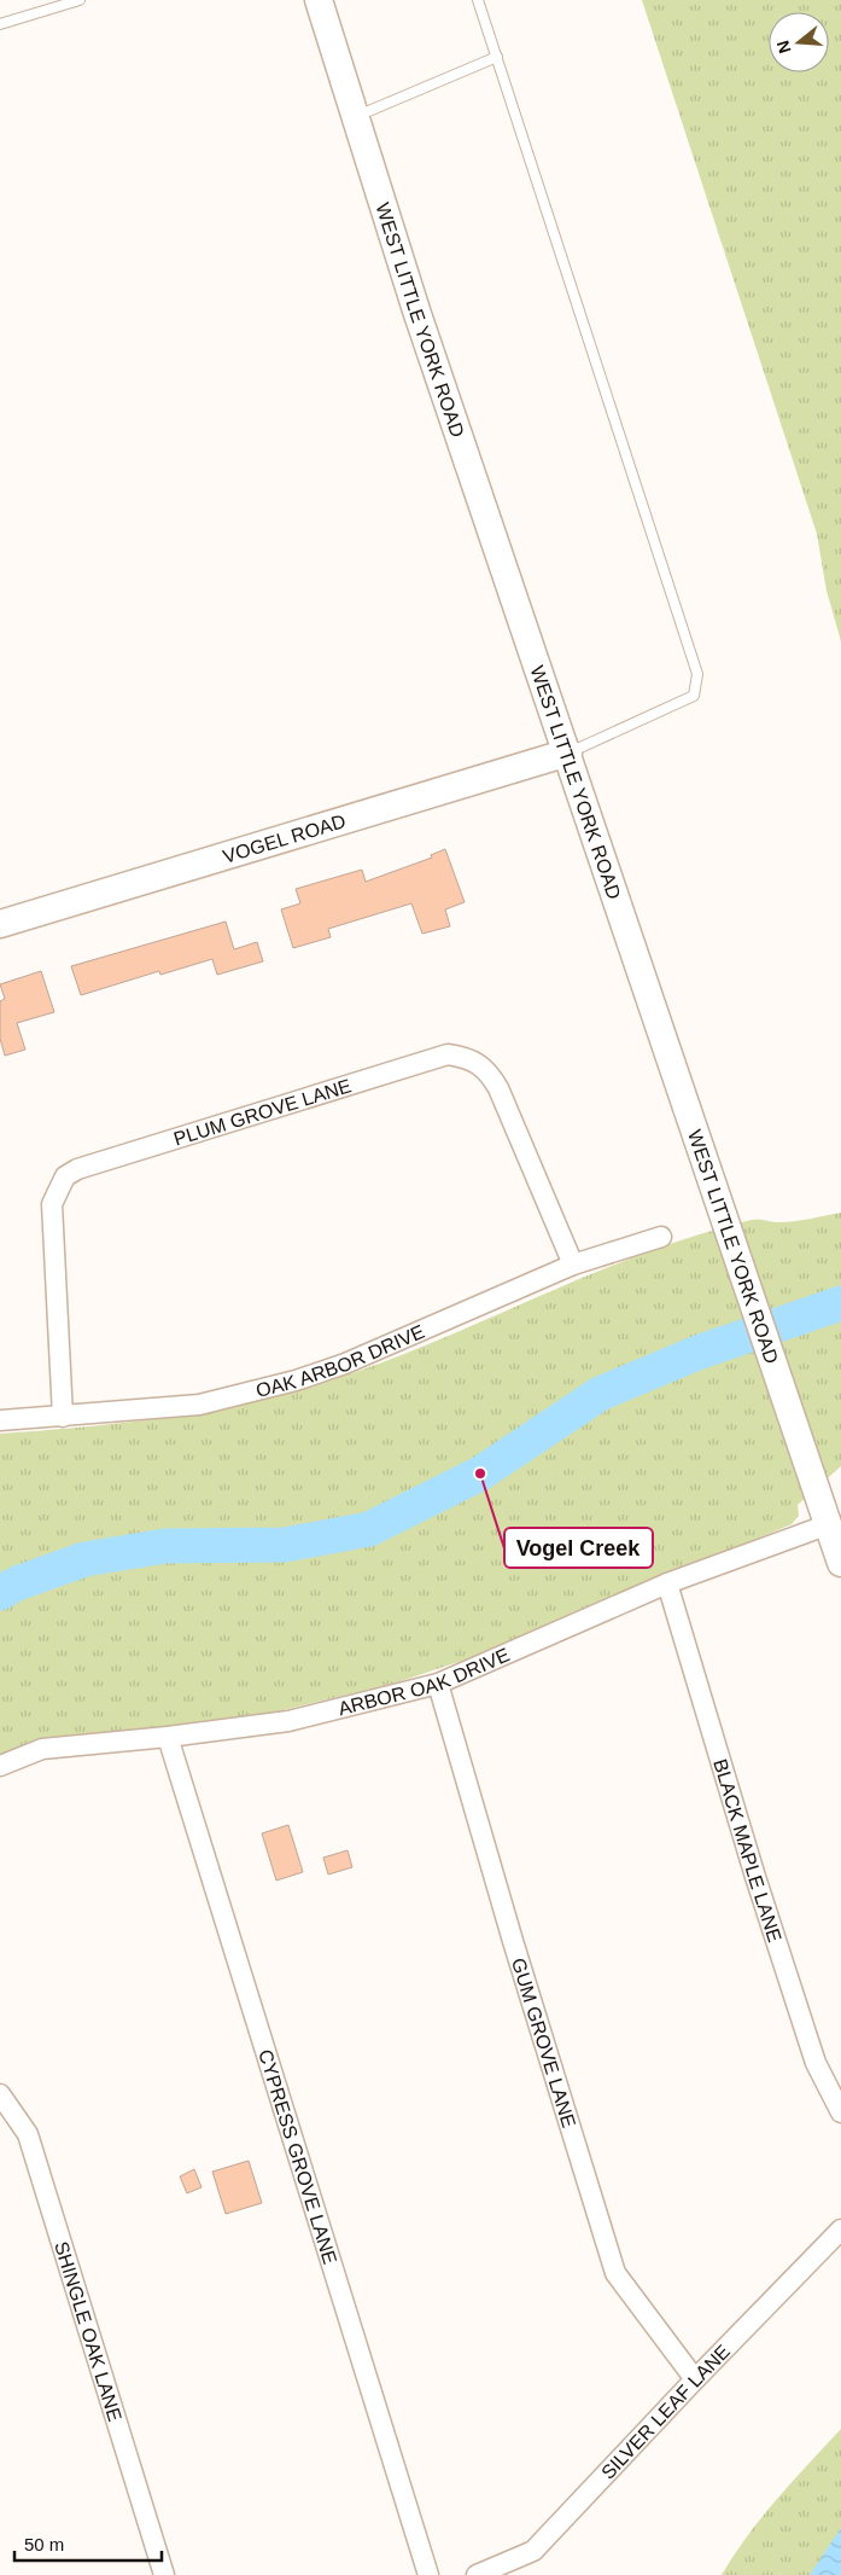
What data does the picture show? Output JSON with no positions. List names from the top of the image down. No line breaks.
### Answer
{"streets":{"street":["WEST LITTLE YORK ROAD","VOGEL ROAD","PLUM GROVE LANE","OAK ARBOR DRIVE","ARBOR OAK DRIVE","BLACK MAPLE LANE","GUM GROVE LANE","CYPRESS GROVE LANE","SHINGLE OAK LANE","SILVER LEAF LANE"]},"crossings":[["WEST LITTLE YORK ROAD","VOGEL ROAD"],["WEST LITTLE YORK ROAD","ARBOR OAK DRIVE"],["PLUM GROVE LANE","OAK ARBOR DRIVE"],["ARBOR OAK DRIVE","BLACK MAPLE LANE"],["ARBOR OAK DRIVE","GUM GROVE LANE"],["ARBOR OAK DRIVE","CYPRESS GROVE LANE"],["GUM GROVE LANE","SILVER LEAF LANE"]],"places":["Vogel Creek"],"scale_bar":"50 m","north":"left"}
